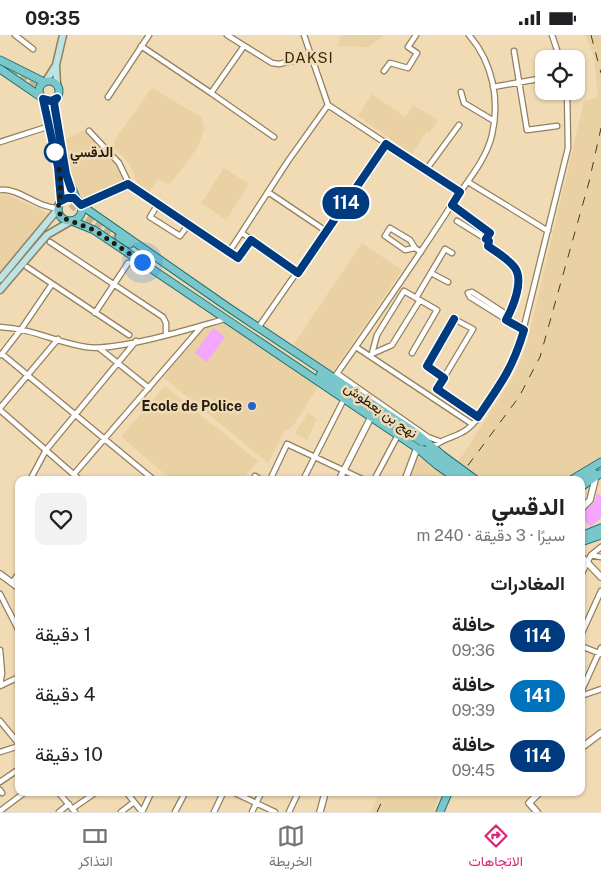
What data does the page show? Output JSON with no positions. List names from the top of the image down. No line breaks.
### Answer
{"streets":{"main road":["نهج بن بعطوش"]},"districts":["DAKSI"],"places":["الدقسي","Ecole de Police"],"lines":["bus line 114"],"page":{"status":"09:35","on_map":"114","heading":[["الدقسي","سيرًا · 3 دقيقة · 240 m"],"المغادرات"],"list":[{"mark":"114","name":"حافلة","note":"09:36","value":"1 دقيقة"},{"mark":"141","name":"حافلة","note":"09:39","value":"4 دقيقة"},{"mark":"114","name":"حافلة","note":"09:45","value":"10 دقيقة"}],"tabs":["الاتجاهات","الخريطة","التذاكر"]}}
